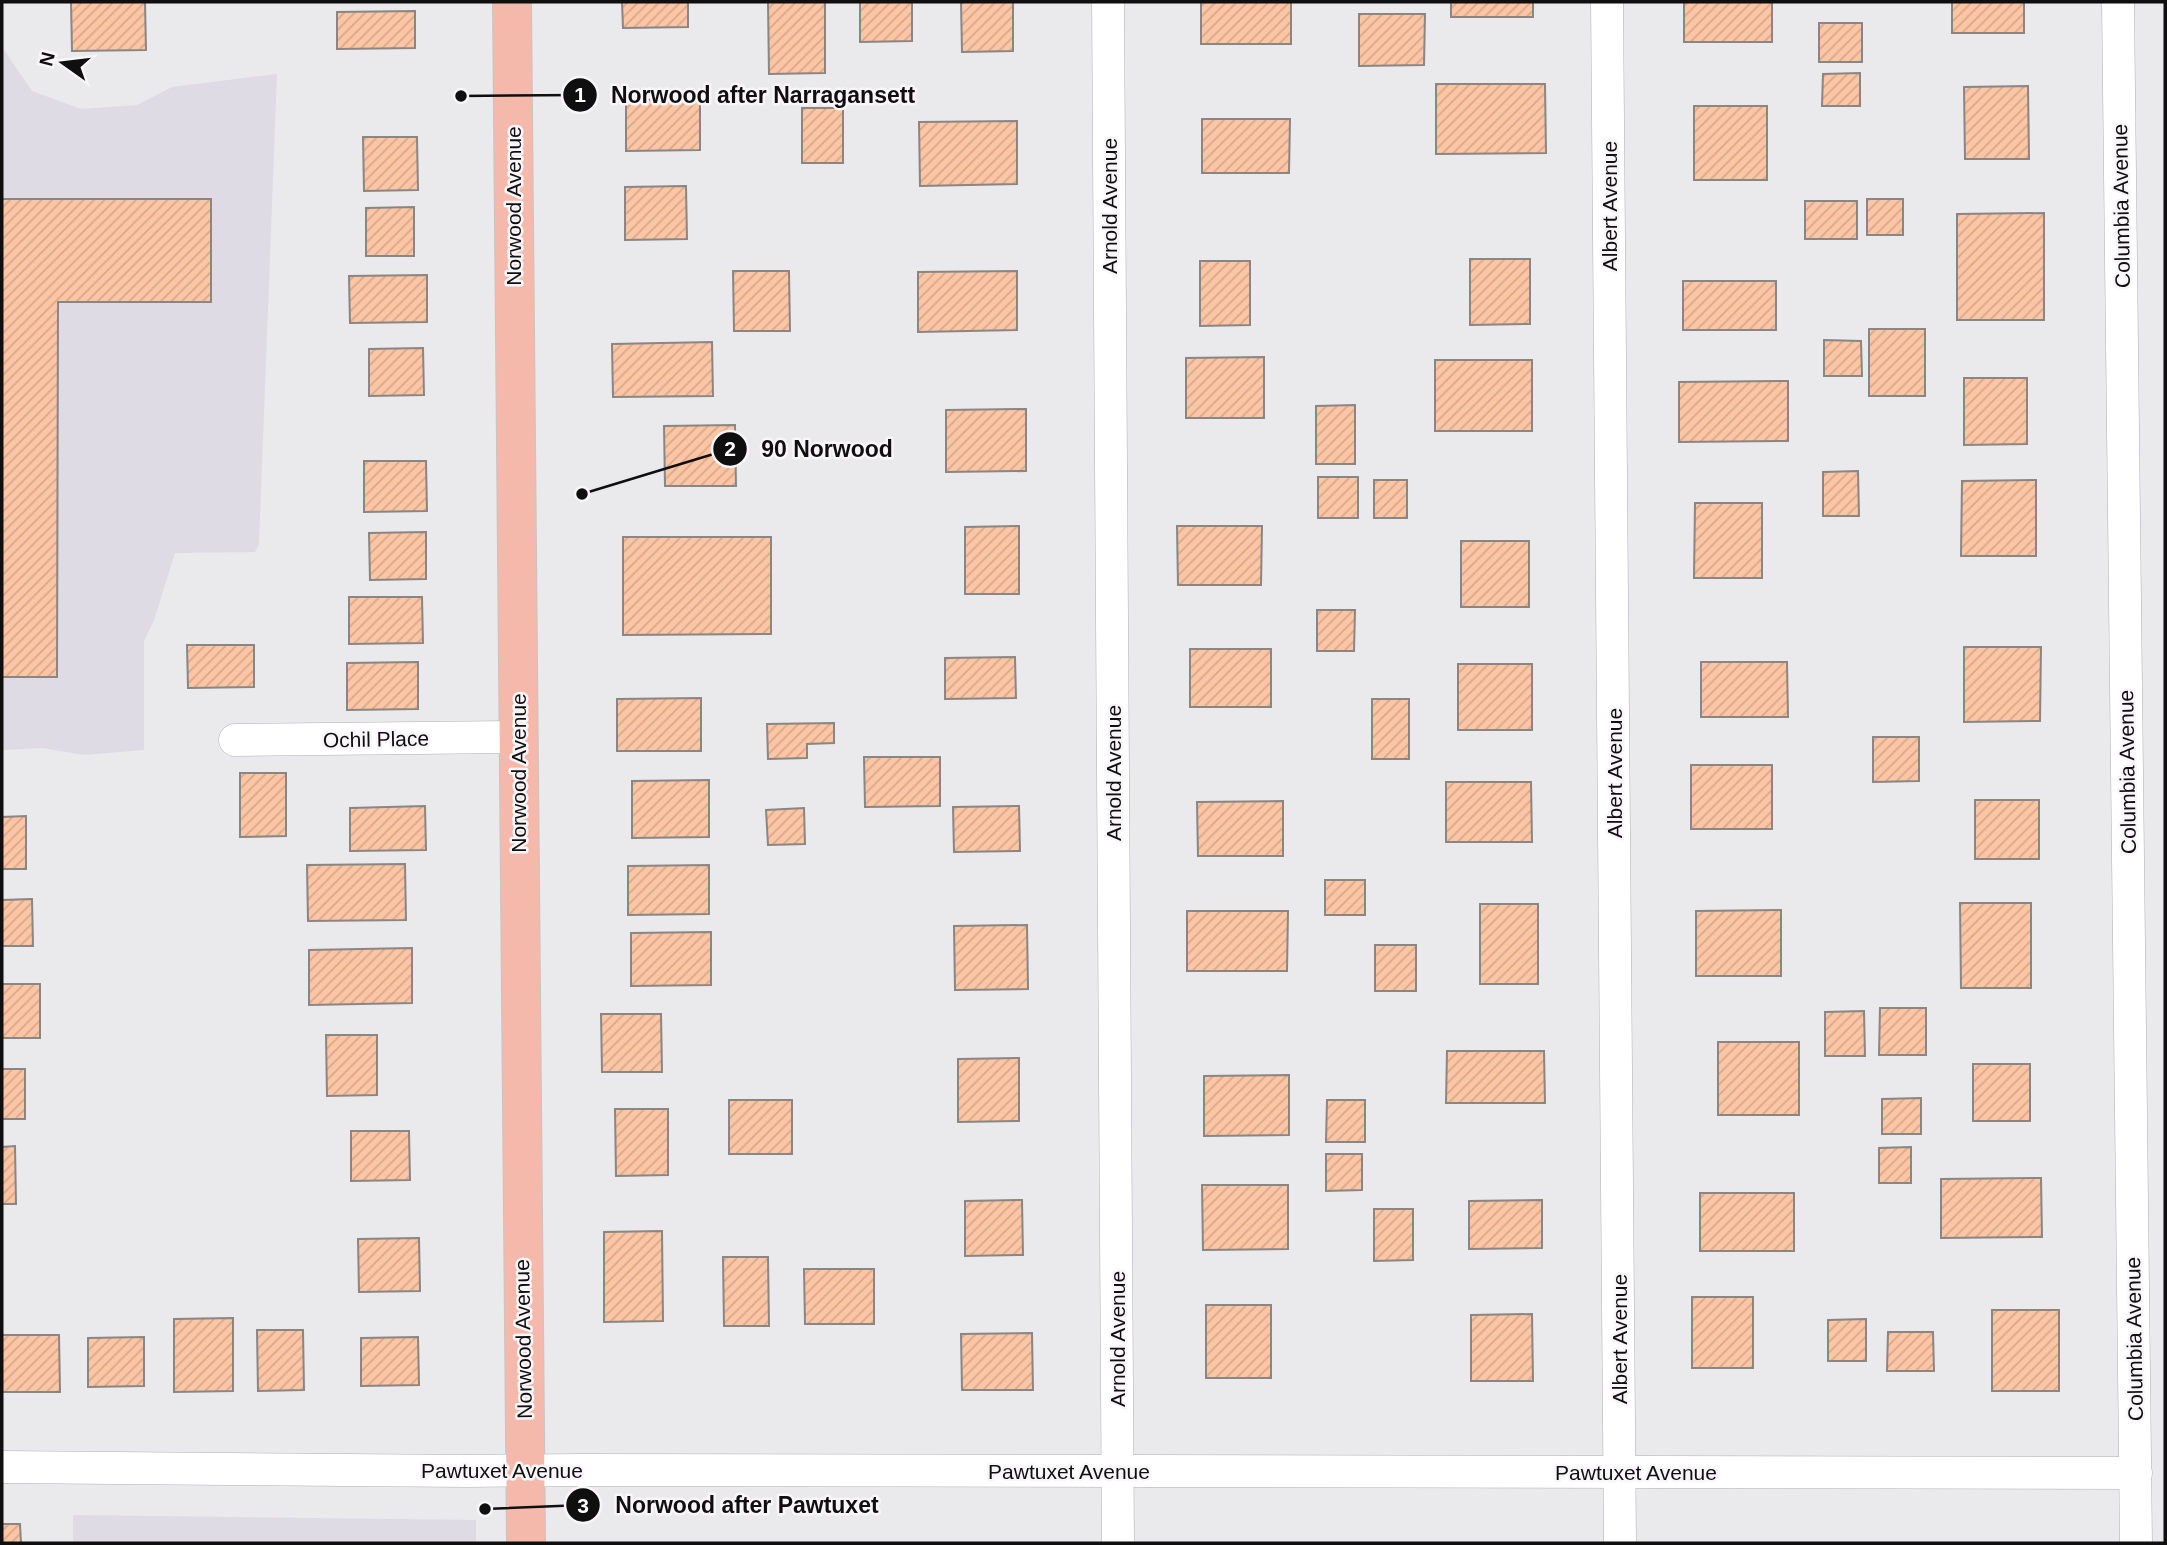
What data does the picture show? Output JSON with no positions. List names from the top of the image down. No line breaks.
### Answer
{"streets":{"main road":["Norwood Avenue"],"street":["Arnold Avenue","Albert Avenue","Columbia Avenue","Ochil Place","Pawtuxet Avenue"]},"crossings":[["Norwood Avenue","Ochil Place"],["Norwood Avenue","Pawtuxet Avenue"],["Arnold Avenue","Pawtuxet Avenue"],["Albert Avenue","Pawtuxet Avenue"],["Columbia Avenue","Pawtuxet Avenue"]],"places":["Norwood after Narragansett","90 Norwood","Norwood after Pawtuxet"],"north":"left"}
